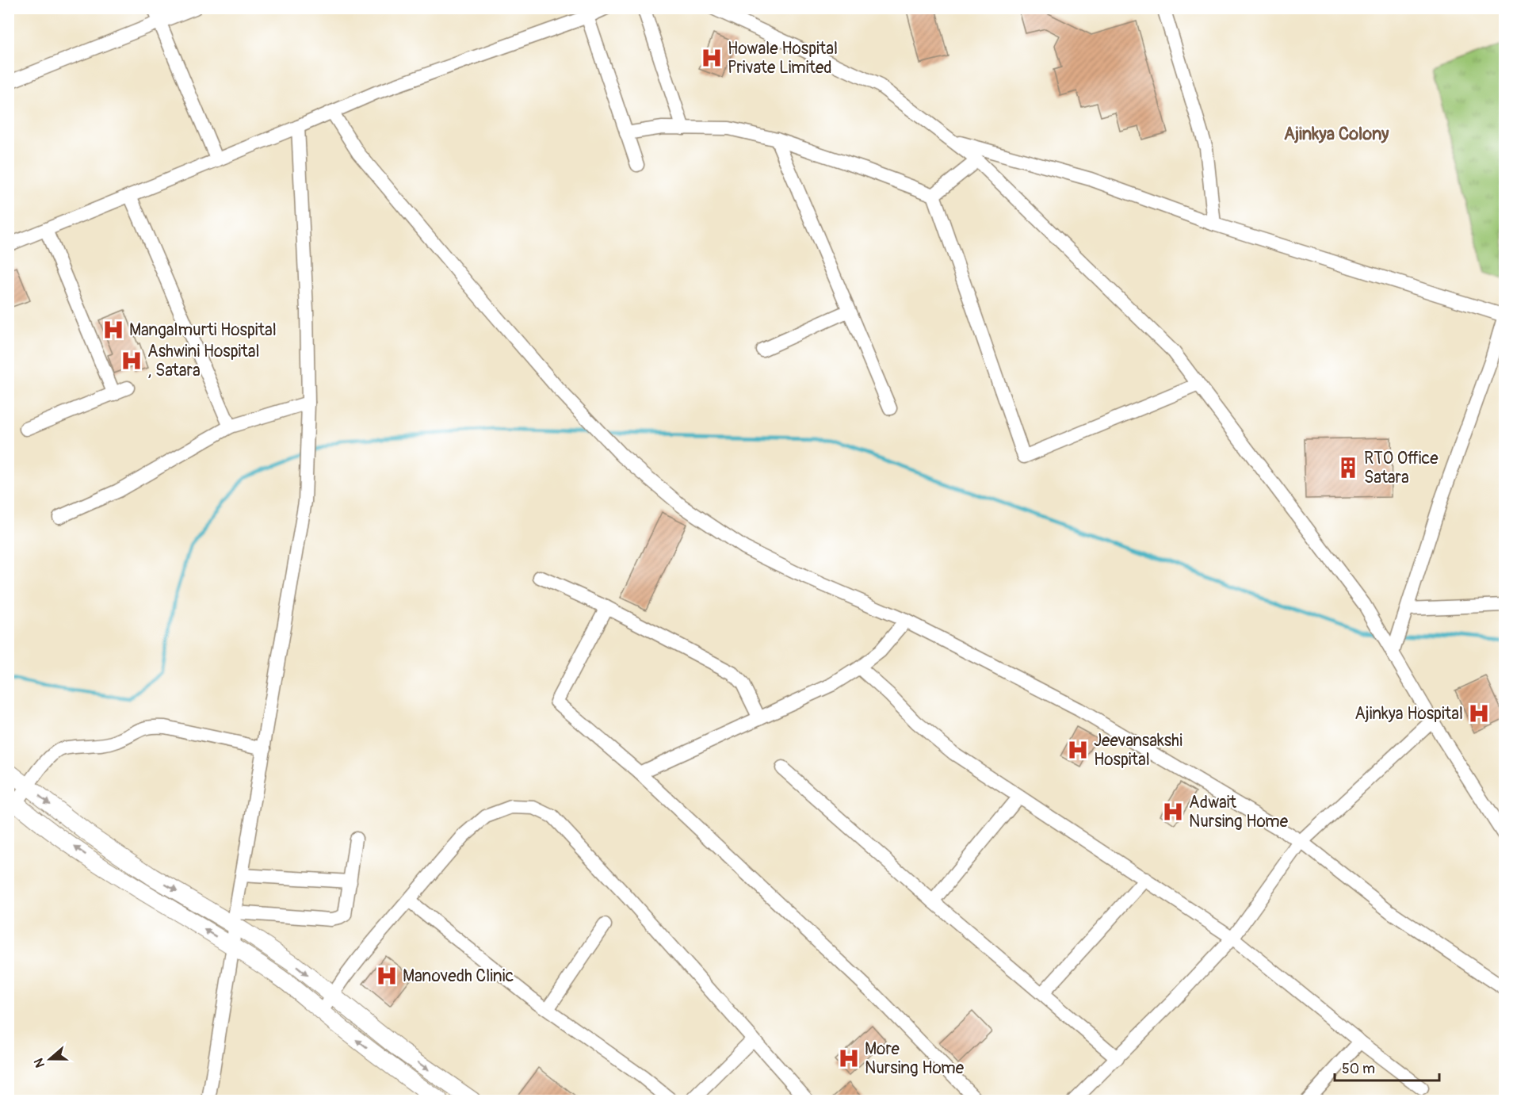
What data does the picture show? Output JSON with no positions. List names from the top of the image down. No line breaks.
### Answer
{"districts":["Ajinkya Colony"],"places":{"hospital":["Howale Hospital Private Limited","Mangalmurti Hospital","Ashwini Hospital , Satara","Ajinkya Hospital","Jeevansakshi Hospital","Adwait Nursing Home","Manovedh Clinic","More Nursing Home"],"building":["RTO Office Satara"]},"scale_bar":"50 m","north":"left"}
